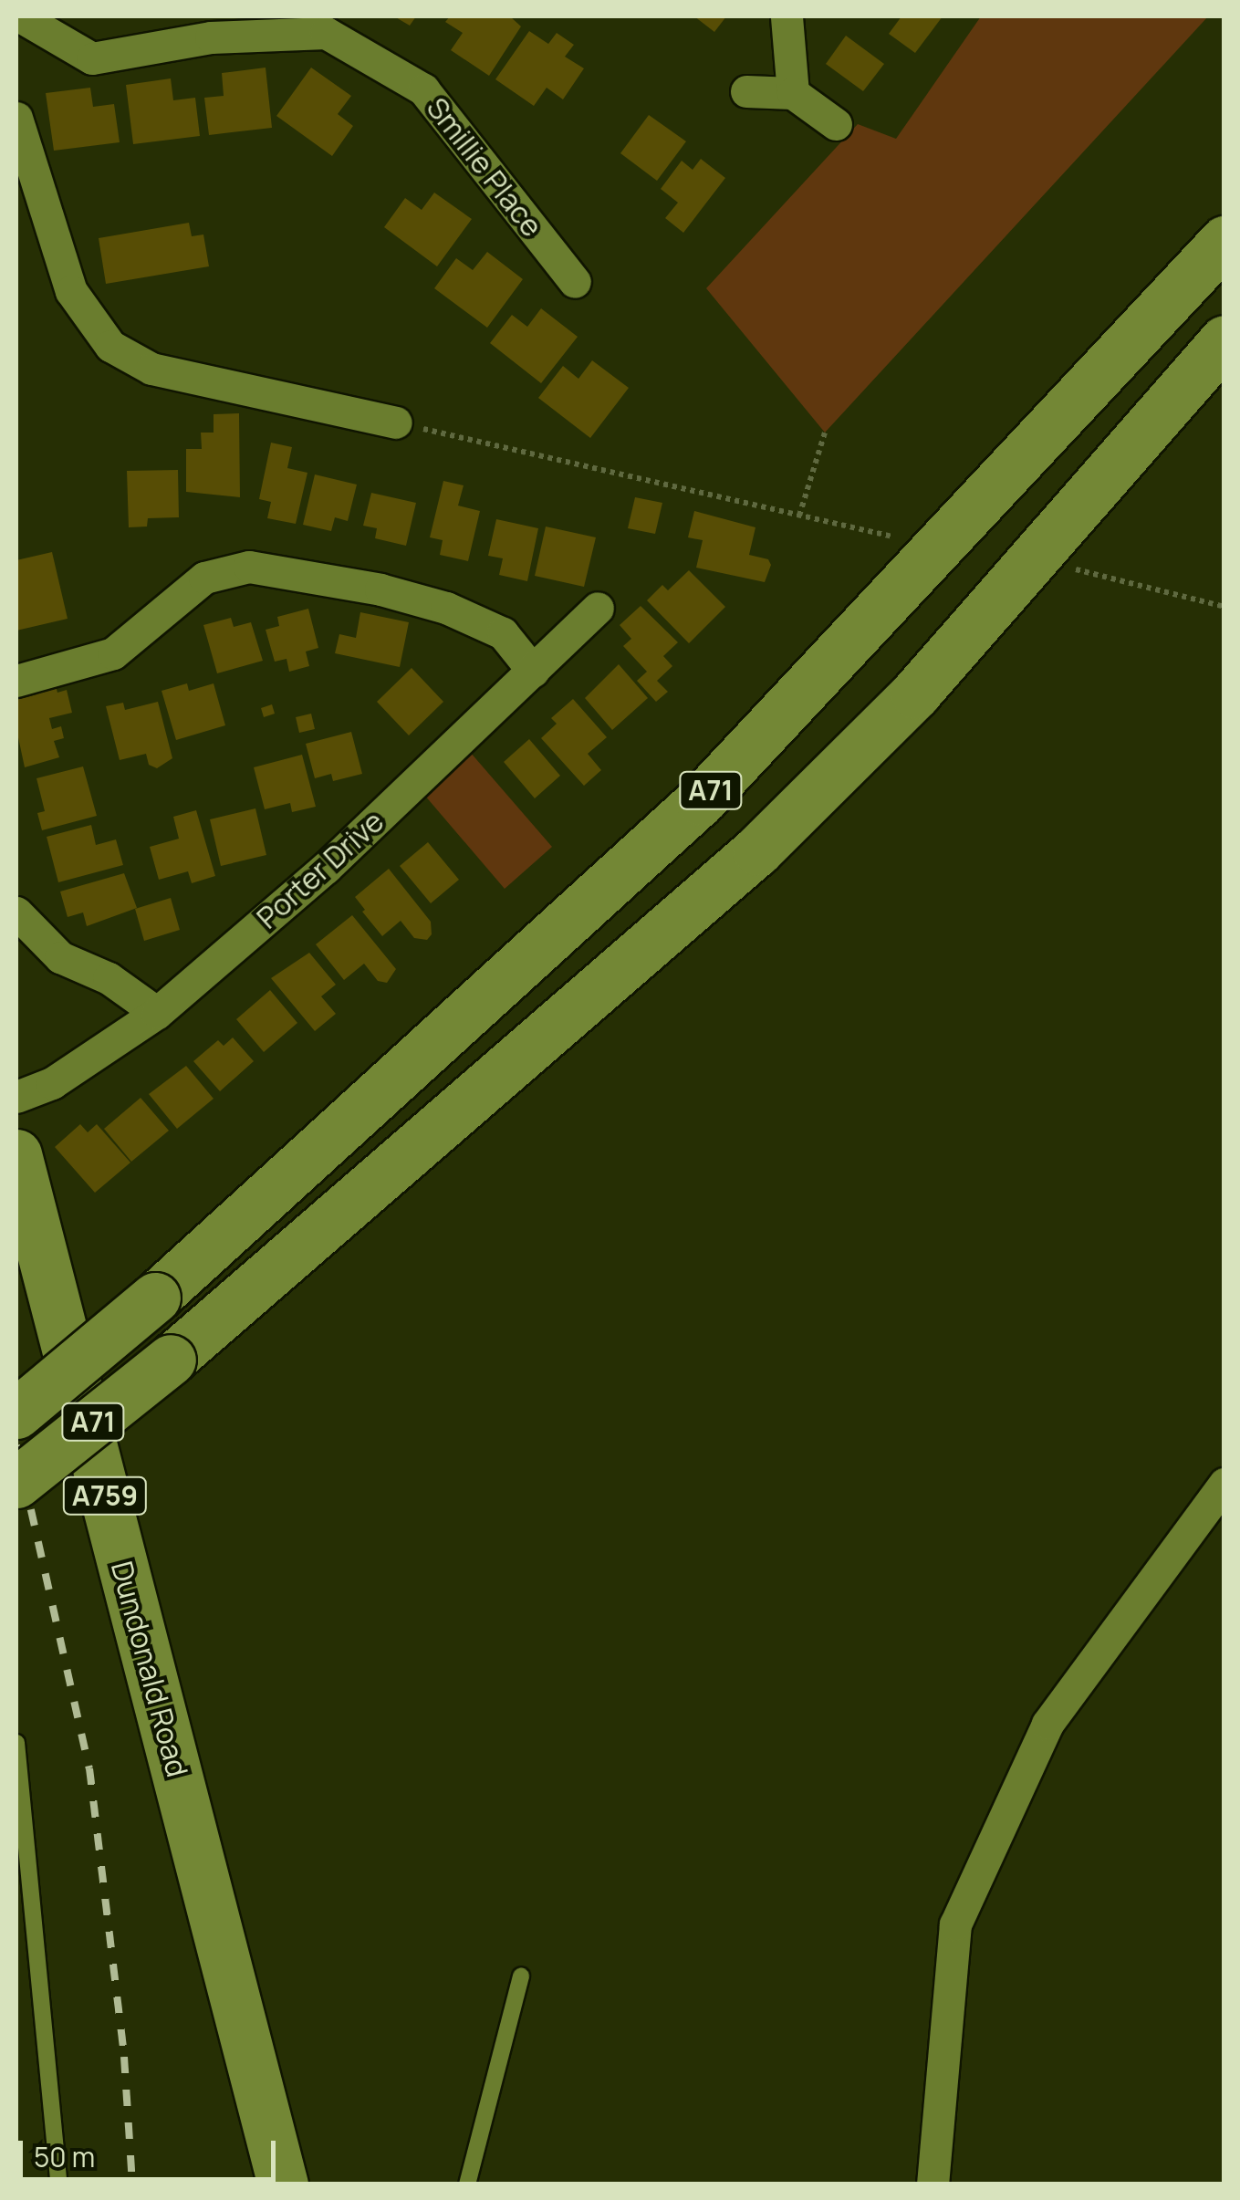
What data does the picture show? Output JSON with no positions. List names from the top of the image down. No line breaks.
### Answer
{"streets":{"main road":["A71","A759","Dundonald Road"],"street":["Smillie Place","Porter Drive"]},"scale_bar":"50 m"}
